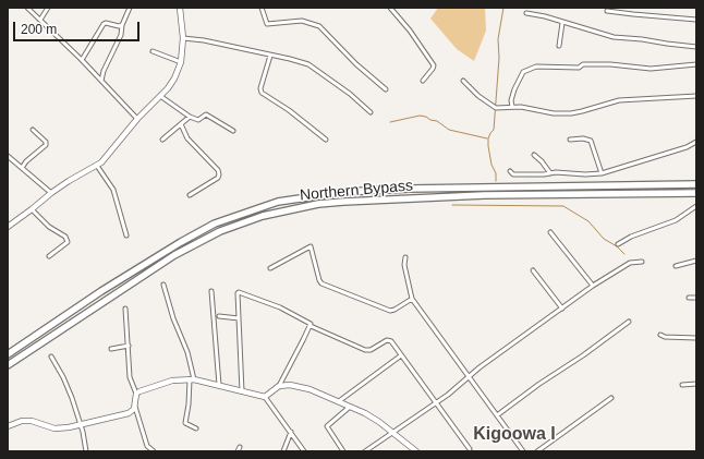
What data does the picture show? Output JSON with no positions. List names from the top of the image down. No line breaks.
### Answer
{"streets":{"highway":["Northern Bypass"]},"districts":["Kigoowa I"],"scale_bar":"200 m"}
